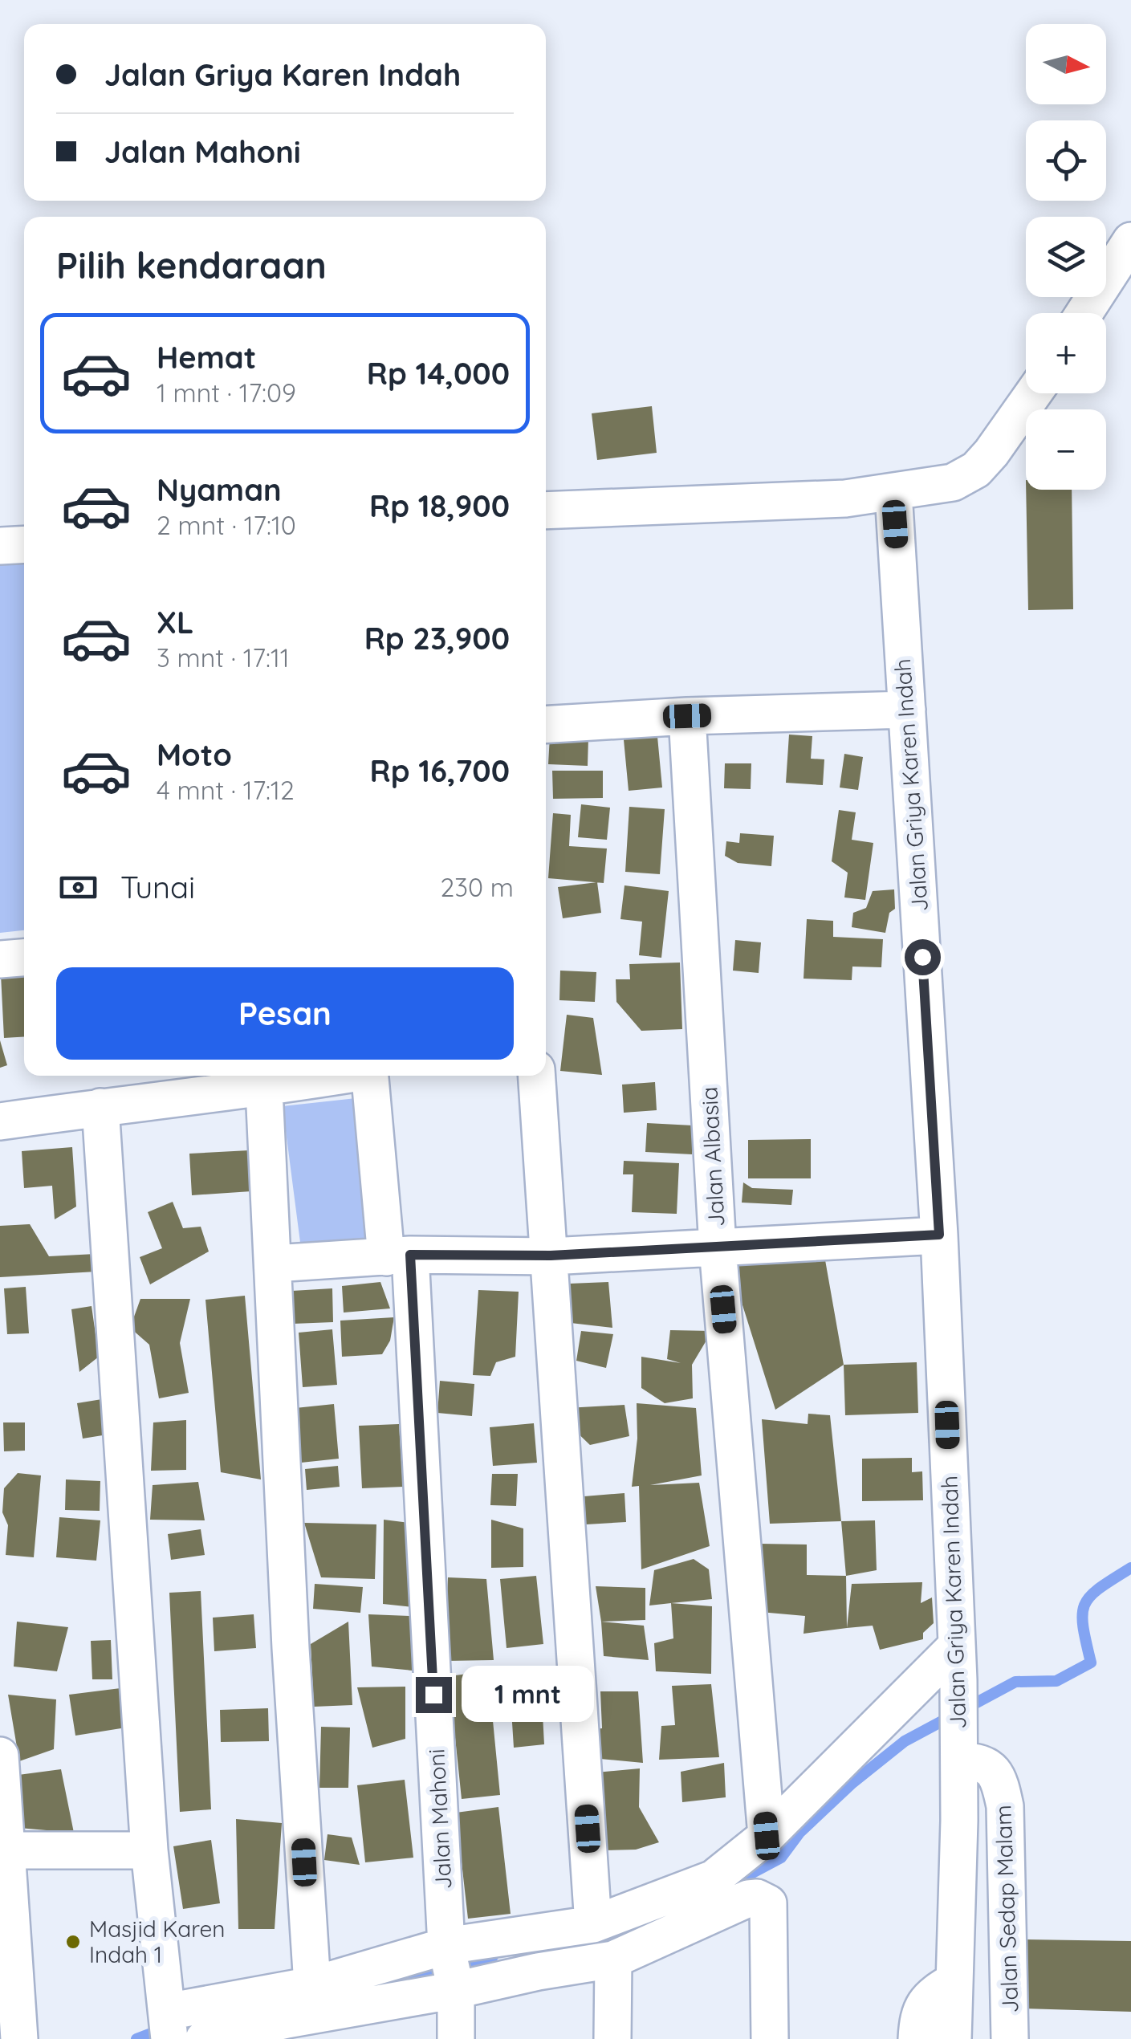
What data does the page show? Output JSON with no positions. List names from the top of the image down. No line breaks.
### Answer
{"streets":{"street":["Jalan Griya Karen Indah","Jalan Albasia","Jalan Mahoni","Jalan Sedap Malam"]},"crossings":[["Jalan Griya Karen Indah","Jalan Sedap Malam"]],"places":["Masjid Karen Indah 1"],"north":"right","page":{"map_buttons":["+","−"],"banner":["Jalan Griya Karen Indah","Jalan Mahoni"],"heading":"Pilih kendaraan","list":[{"name":"Hemat","note":"1 mnt · 17:09","value":"Rp 14,000"},{"name":"Nyaman","note":"2 mnt · 17:10","value":"Rp 18,900"},{"name":"XL","note":"3 mnt · 17:11","value":"Rp 23,900"},{"name":"Moto","note":"4 mnt · 17:12","value":"Rp 16,700"}],"pay":["Tunai","230 m"],"buttons":"Pesan","bubble":"1 mnt"}}
